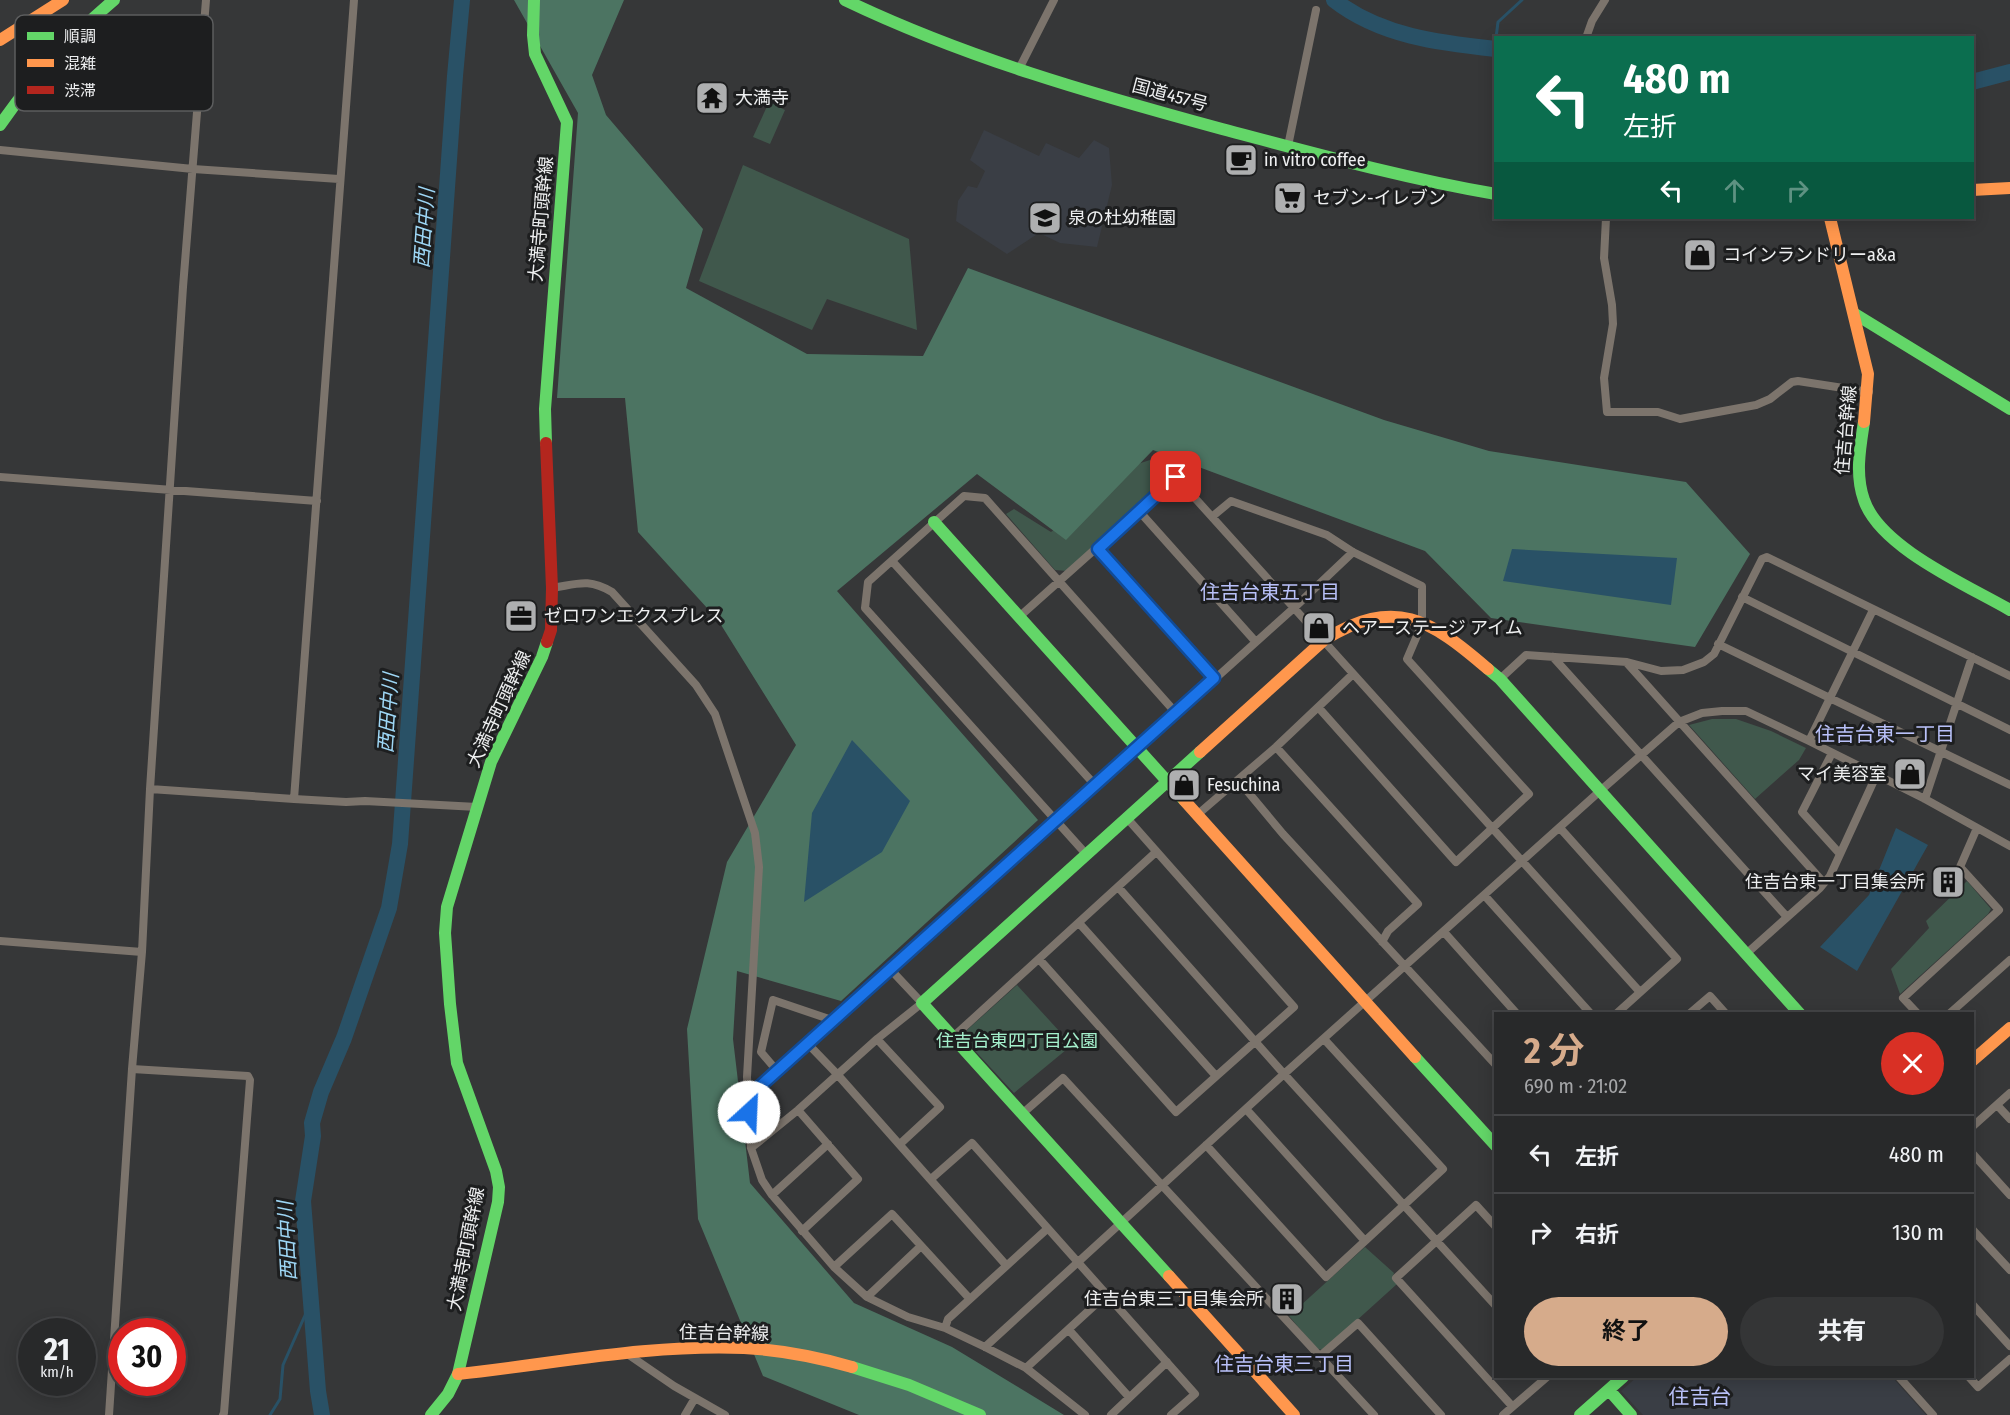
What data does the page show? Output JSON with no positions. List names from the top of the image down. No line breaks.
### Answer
{"streets":{"main road":["国道457号","大満寺町頭幹線","住吉台幹線"]},"crossings":[["大満寺町頭幹線","住吉台幹線"]],"districts":["住吉台東五丁目","住吉台東一丁目","住吉台東三丁目","住吉台"],"water":["西田中川"],"parks":["住吉台東四丁目公園"],"places":{"temple":["大満寺"],"cafe":["in vitro coffee"],"supermarket":["セブン-イレブン"],"school or university":["泉の杜幼稚園"],"shop":["コインランドリーa&a","ヘアーステージ アイム","マイ美容室","Fesuchina"],"office":["ゼロワンエクスプレス"],"building":["住吉台東一丁目集会所","住吉台東三丁目集会所"]},"legend":["順調","混雑","渋滞"],"page":{"turn":["480 m","左折"],"heading":["2 分","690 m · 21:02"],"list":[{"name":"左折","value":"480 m"},{"name":"右折","value":"130 m"}],"buttons":["終了","共有"],"speed":"21 km/h","limit":"30"}}
